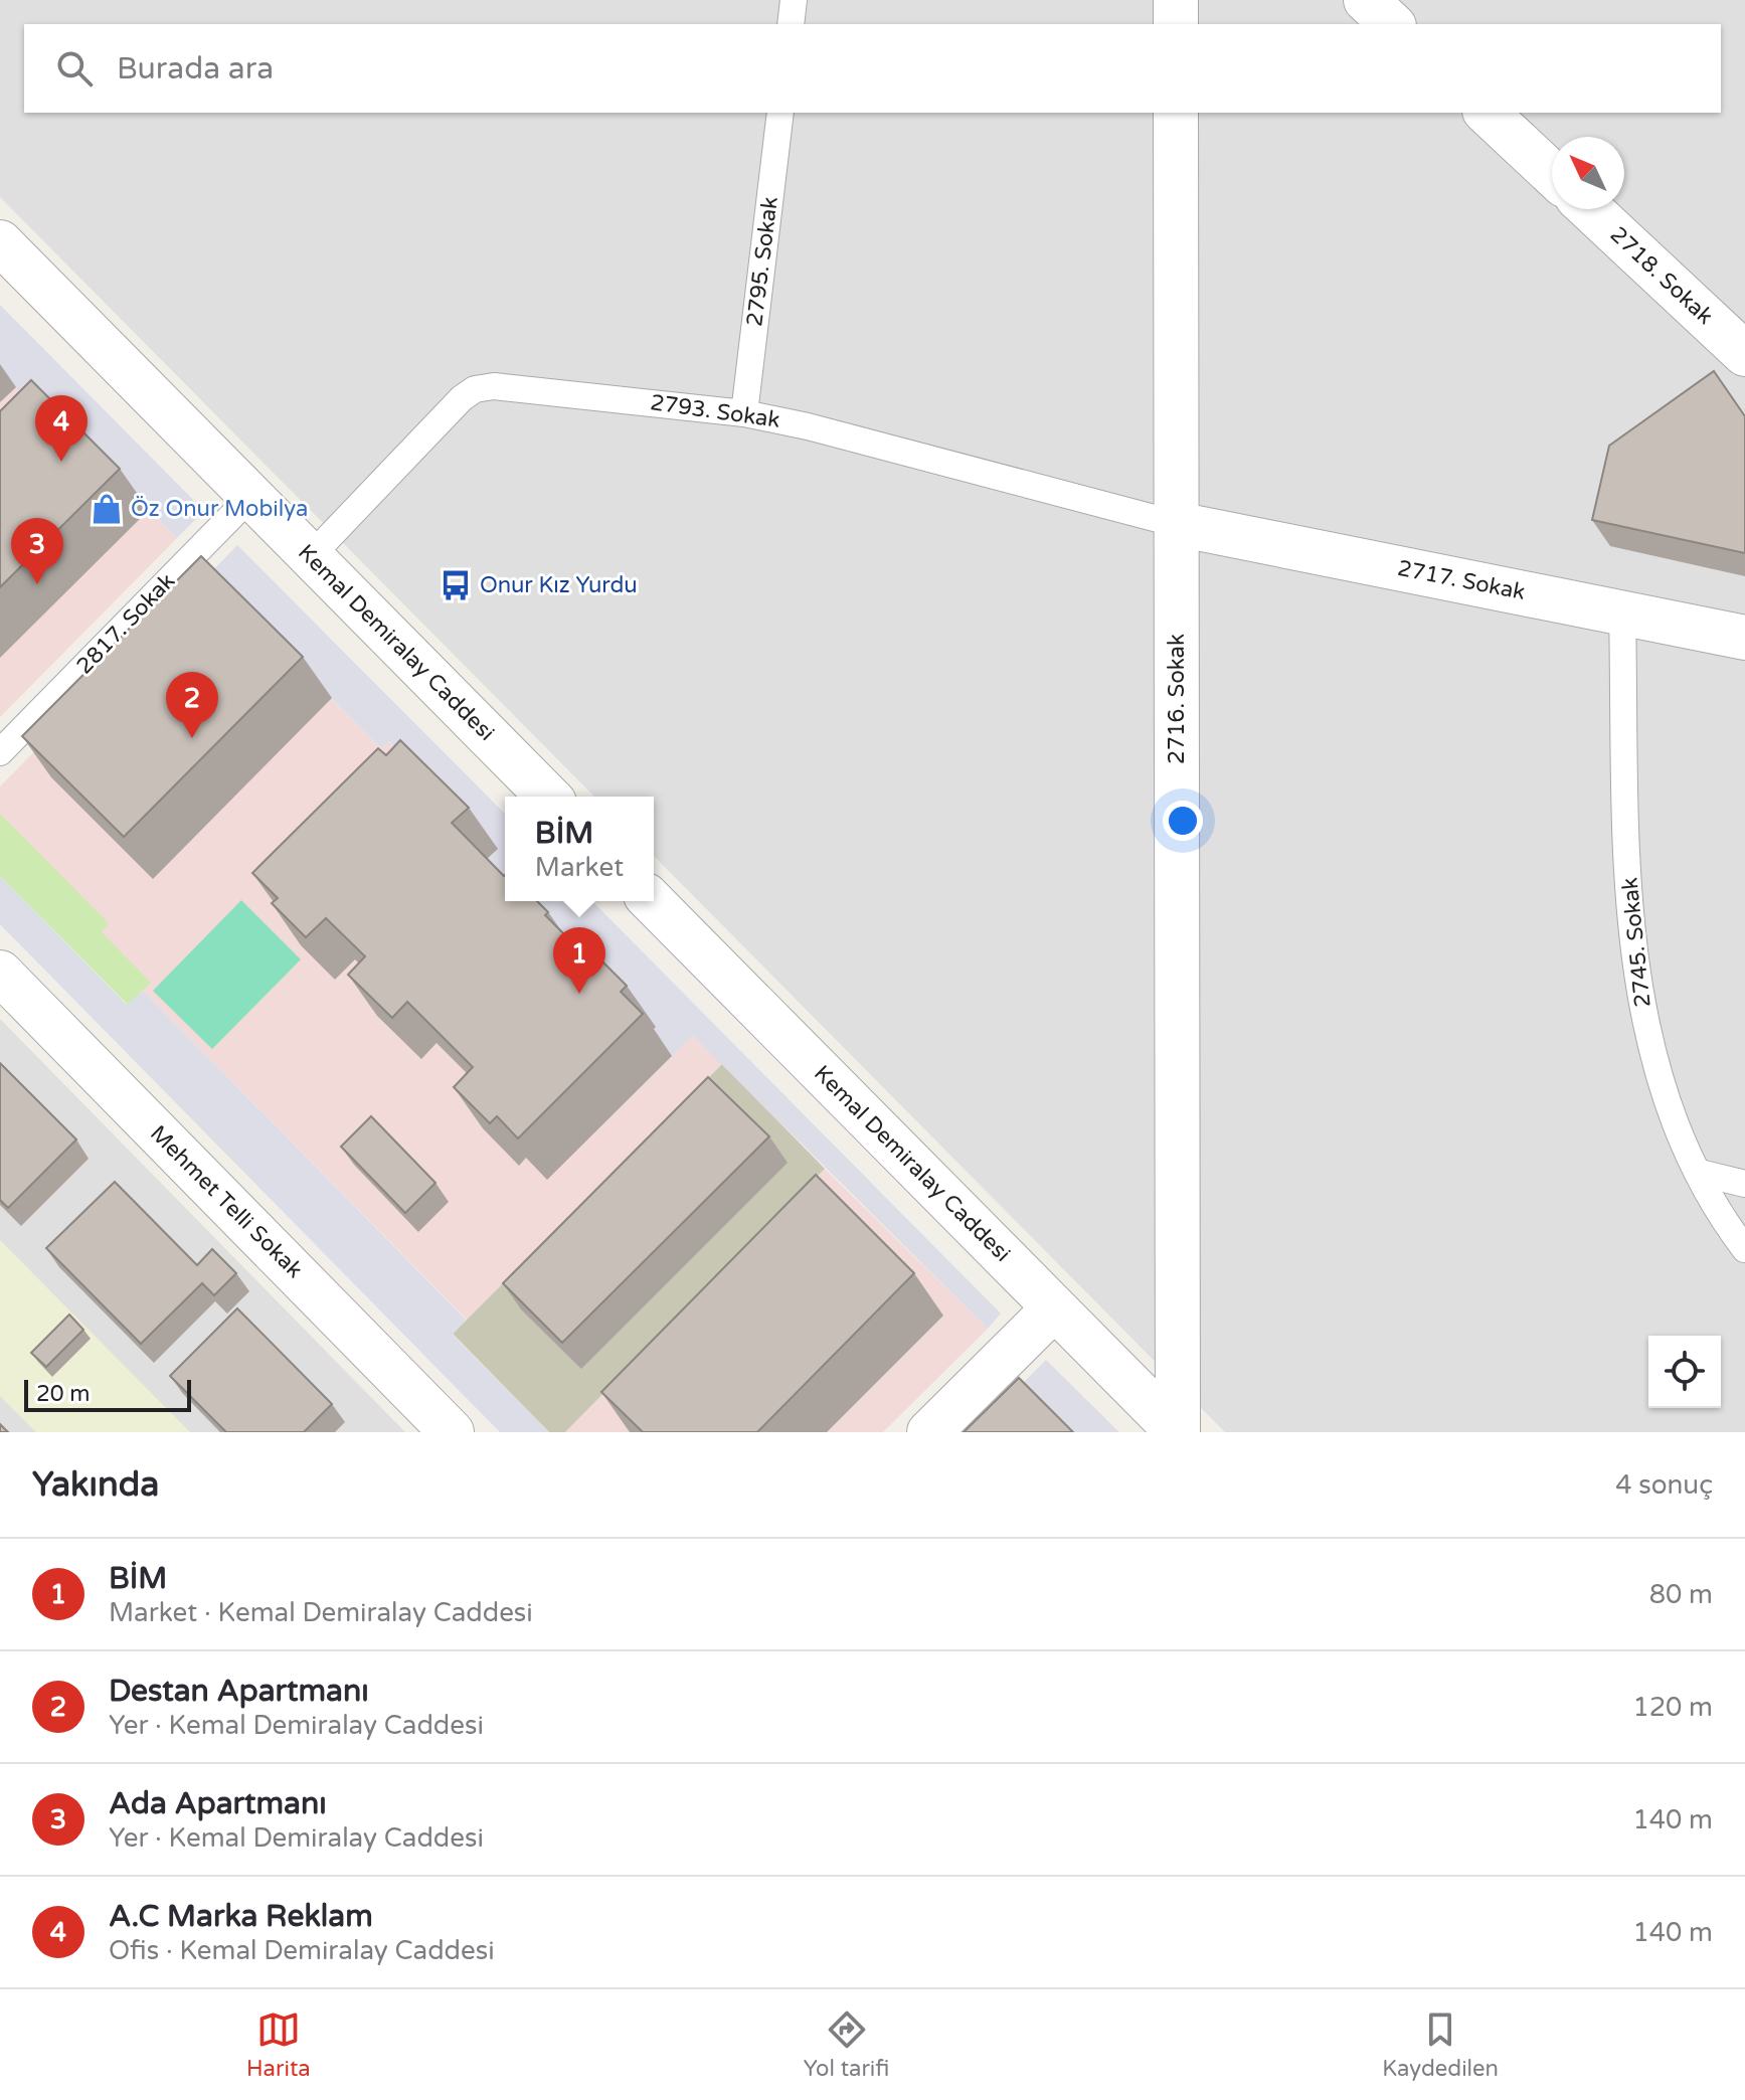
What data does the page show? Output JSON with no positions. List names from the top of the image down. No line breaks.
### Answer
{"streets":{"street":["2718. Sokak","2717. Sokak","Kemal Demiralay Caddesi","2716. Sokak","Mehmet Telli Sokak"],"lane":["2795. Sokak","2793. Sokak","2817. Sokak","2745. Sokak"]},"crossings":[["2795. Sokak","2793. Sokak"],["2793. Sokak","2717. Sokak"],["2793. Sokak","Kemal Demiralay Caddesi"],["2793. Sokak","2716. Sokak"],["2717. Sokak","2716. Sokak"],["2717. Sokak","2745. Sokak"],["2817. Sokak","Kemal Demiralay Caddesi"],["Kemal Demiralay Caddesi","2716. Sokak"]],"places":{"shop":["Öz Onur Mobilya"],"bus stop":["Onur Kız Yurdu"]},"scale_bar":"20 m","north":"top left","page":{"search":"Burada ara","pins":["4","3","2","1"],"popup":["BİM","Market"],"scale":"20 m","heading":["Yakında","4 sonuç"],"list":[{"mark":"1","name":"BİM","note":"Market · Kemal Demiralay Caddesi","value":"80 m"},{"mark":"2","name":"Destan Apartmanı","note":"Yer · Kemal Demiralay Caddesi","value":"120 m"},{"mark":"3","name":"Ada Apartmanı","note":"Yer · Kemal Demiralay Caddesi","value":"140 m"},{"mark":"4","name":"A.C Marka Reklam","note":"Ofis · Kemal Demiralay Caddesi","value":"140 m"}],"nav":["Harita","Yol tarifi","Kaydedilen"]}}
